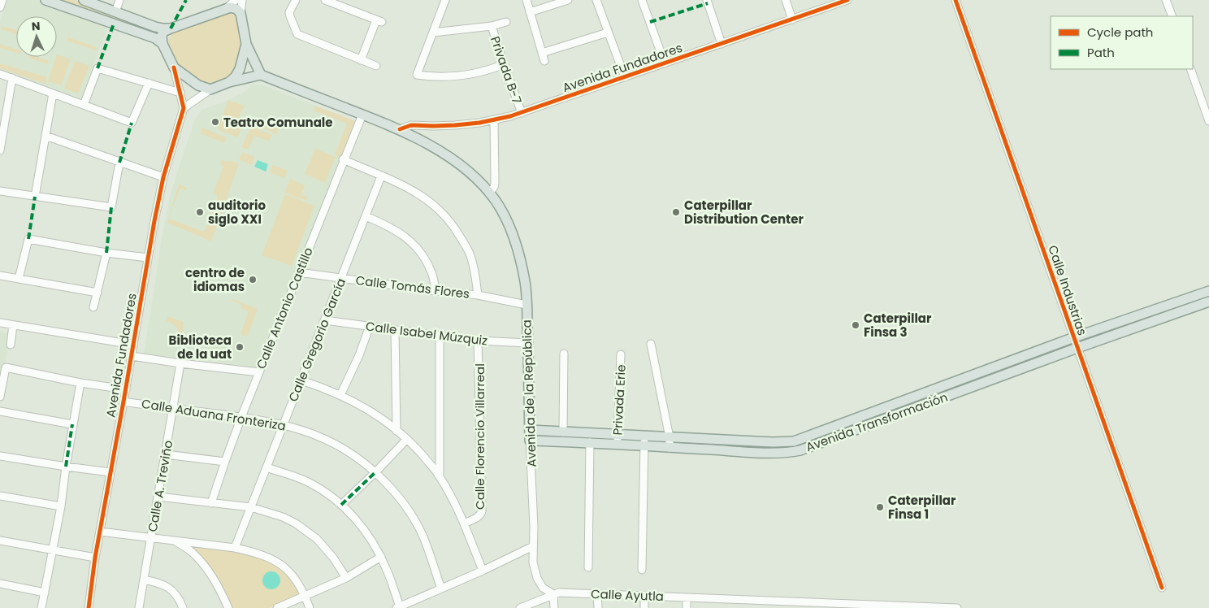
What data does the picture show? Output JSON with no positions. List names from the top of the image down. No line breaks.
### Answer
{"streets":{"main road":["Avenida de la República","Avenida Transformación"],"street":["Avenida Fundadores","Privada B-7","Calle Tomás Flores","Calle Industrias","Calle Antonio Castillo","Calle Isabel Múzquiz","Calle Gregorio García","Privada Erie","Calle Aduana Fronteriza","Calle Florencio Villarreal","Calle A. Treviño","Calle Ayutla"]},"crossings":[["Avenida Fundadores","Privada B-7"],["Avenida Fundadores","Avenida de la República"],["Avenida Fundadores","Calle Aduana Fronteriza"],["Calle Tomás Flores","Calle Antonio Castillo"],["Calle Tomás Flores","Calle Gregorio García"],["Calle Tomás Flores","Avenida de la República"],["Calle Industrias","Avenida Transformación"],["Calle Antonio Castillo","Avenida de la República"],["Calle Antonio Castillo","Calle Aduana Fronteriza"],["Calle Isabel Múzquiz","Calle Gregorio García"],["Calle Isabel Múzquiz","Avenida de la República"],["Calle Isabel Múzquiz","Calle Florencio Villarreal"],["Calle Gregorio García","Calle Aduana Fronteriza"],["Avenida de la República","Avenida Transformación"],["Avenida de la República","Calle Ayutla"],["Privada Erie","Avenida Transformación"],["Calle Aduana Fronteriza","Calle A. Treviño"]],"places":["Teatro Comunale","auditorio siglo XXI","Caterpillar Distribution Center","centro de idiomas","Caterpillar Finsa 3","Biblioteca de la uat","Caterpillar Finsa 1"],"legend":["Cycle path","Path"],"north":"top"}
